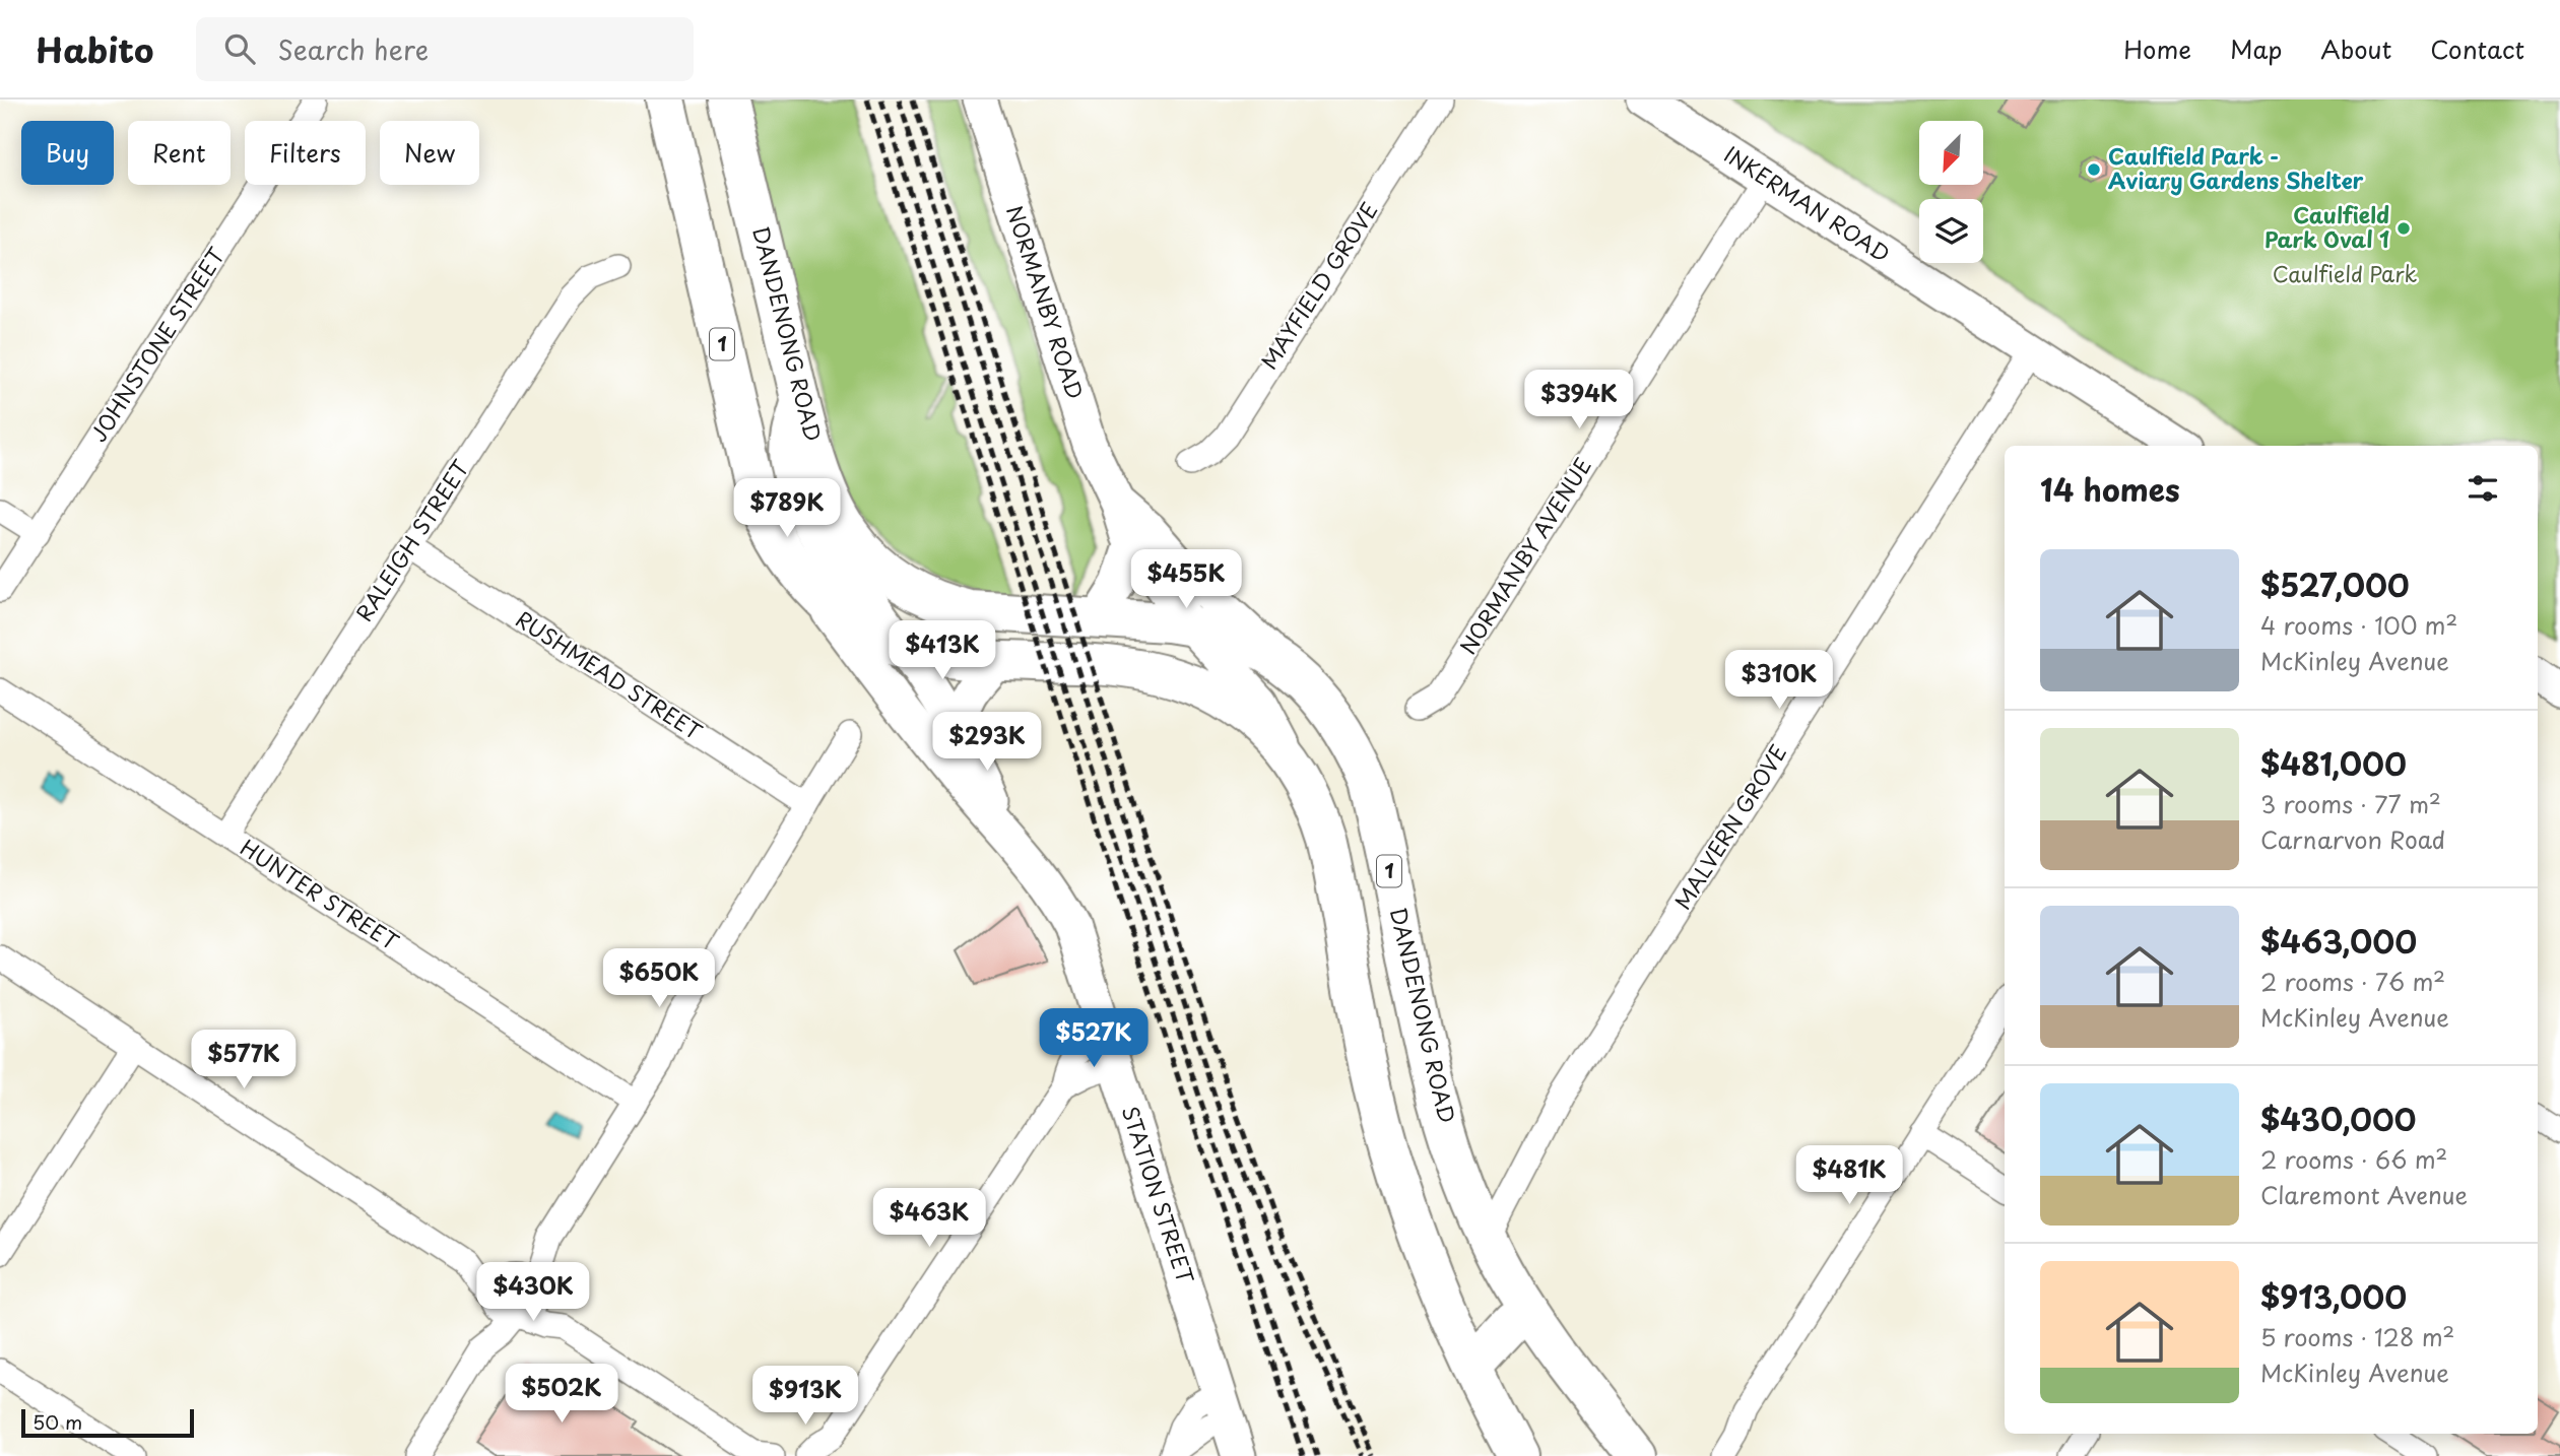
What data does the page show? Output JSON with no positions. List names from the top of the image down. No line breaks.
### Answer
{"streets":{"highway":["DANDENONG ROAD","1"],"street":["INKERMAN ROAD","MAYFIELD GROVE","NORMANBY ROAD","JOHNSTONE STREET","RALEIGH STREET","NORMANBY AVENUE","RUSHMEAD STREET","MALVERN GROVE","HUNTER STREET","STATION STREET"]},"crossings":[["INKERMAN ROAD","NORMANBY AVENUE"],["INKERMAN ROAD","MALVERN GROVE"],["NORMANBY ROAD","DANDENONG ROAD"],["NORMANBY ROAD","1"],["DANDENONG ROAD","MALVERN GROVE"],["DANDENONG ROAD","STATION STREET"],["1","STATION STREET"],["RALEIGH STREET","RUSHMEAD STREET"],["RALEIGH STREET","HUNTER STREET"]],"parks":["Caulfield Park"],"places":["Caulfield Park - Aviary Gardens Shelter","Caulfield Park Oval 1"],"scale_bar":"50 m","north":"bottom left","page":{"header":"Habito","search":"Search here","nav":["Home","Map","About","Contact"],"chip":["Buy","Rent","Filters","New"],"price":["$394K","$789K","$455K","$413K","$310K","$293K","$650K","$527K","$577K","$481K","$463K","$430K","$502K","$913K"],"heading":"14 homes","list":[{"name":"$527,000","note":"4 rooms · 100 m² · McKinley Avenue"},{"name":"$481,000","note":"3 rooms · 77 m² · Carnarvon Road"},{"name":"$463,000","note":"2 rooms · 76 m² · McKinley Avenue"},{"name":"$430,000","note":"2 rooms · 66 m² · Claremont Avenue"},{"name":"$913,000","note":"5 rooms · 128 m² · McKinley Avenue"}],"scale":"50 m"}}
